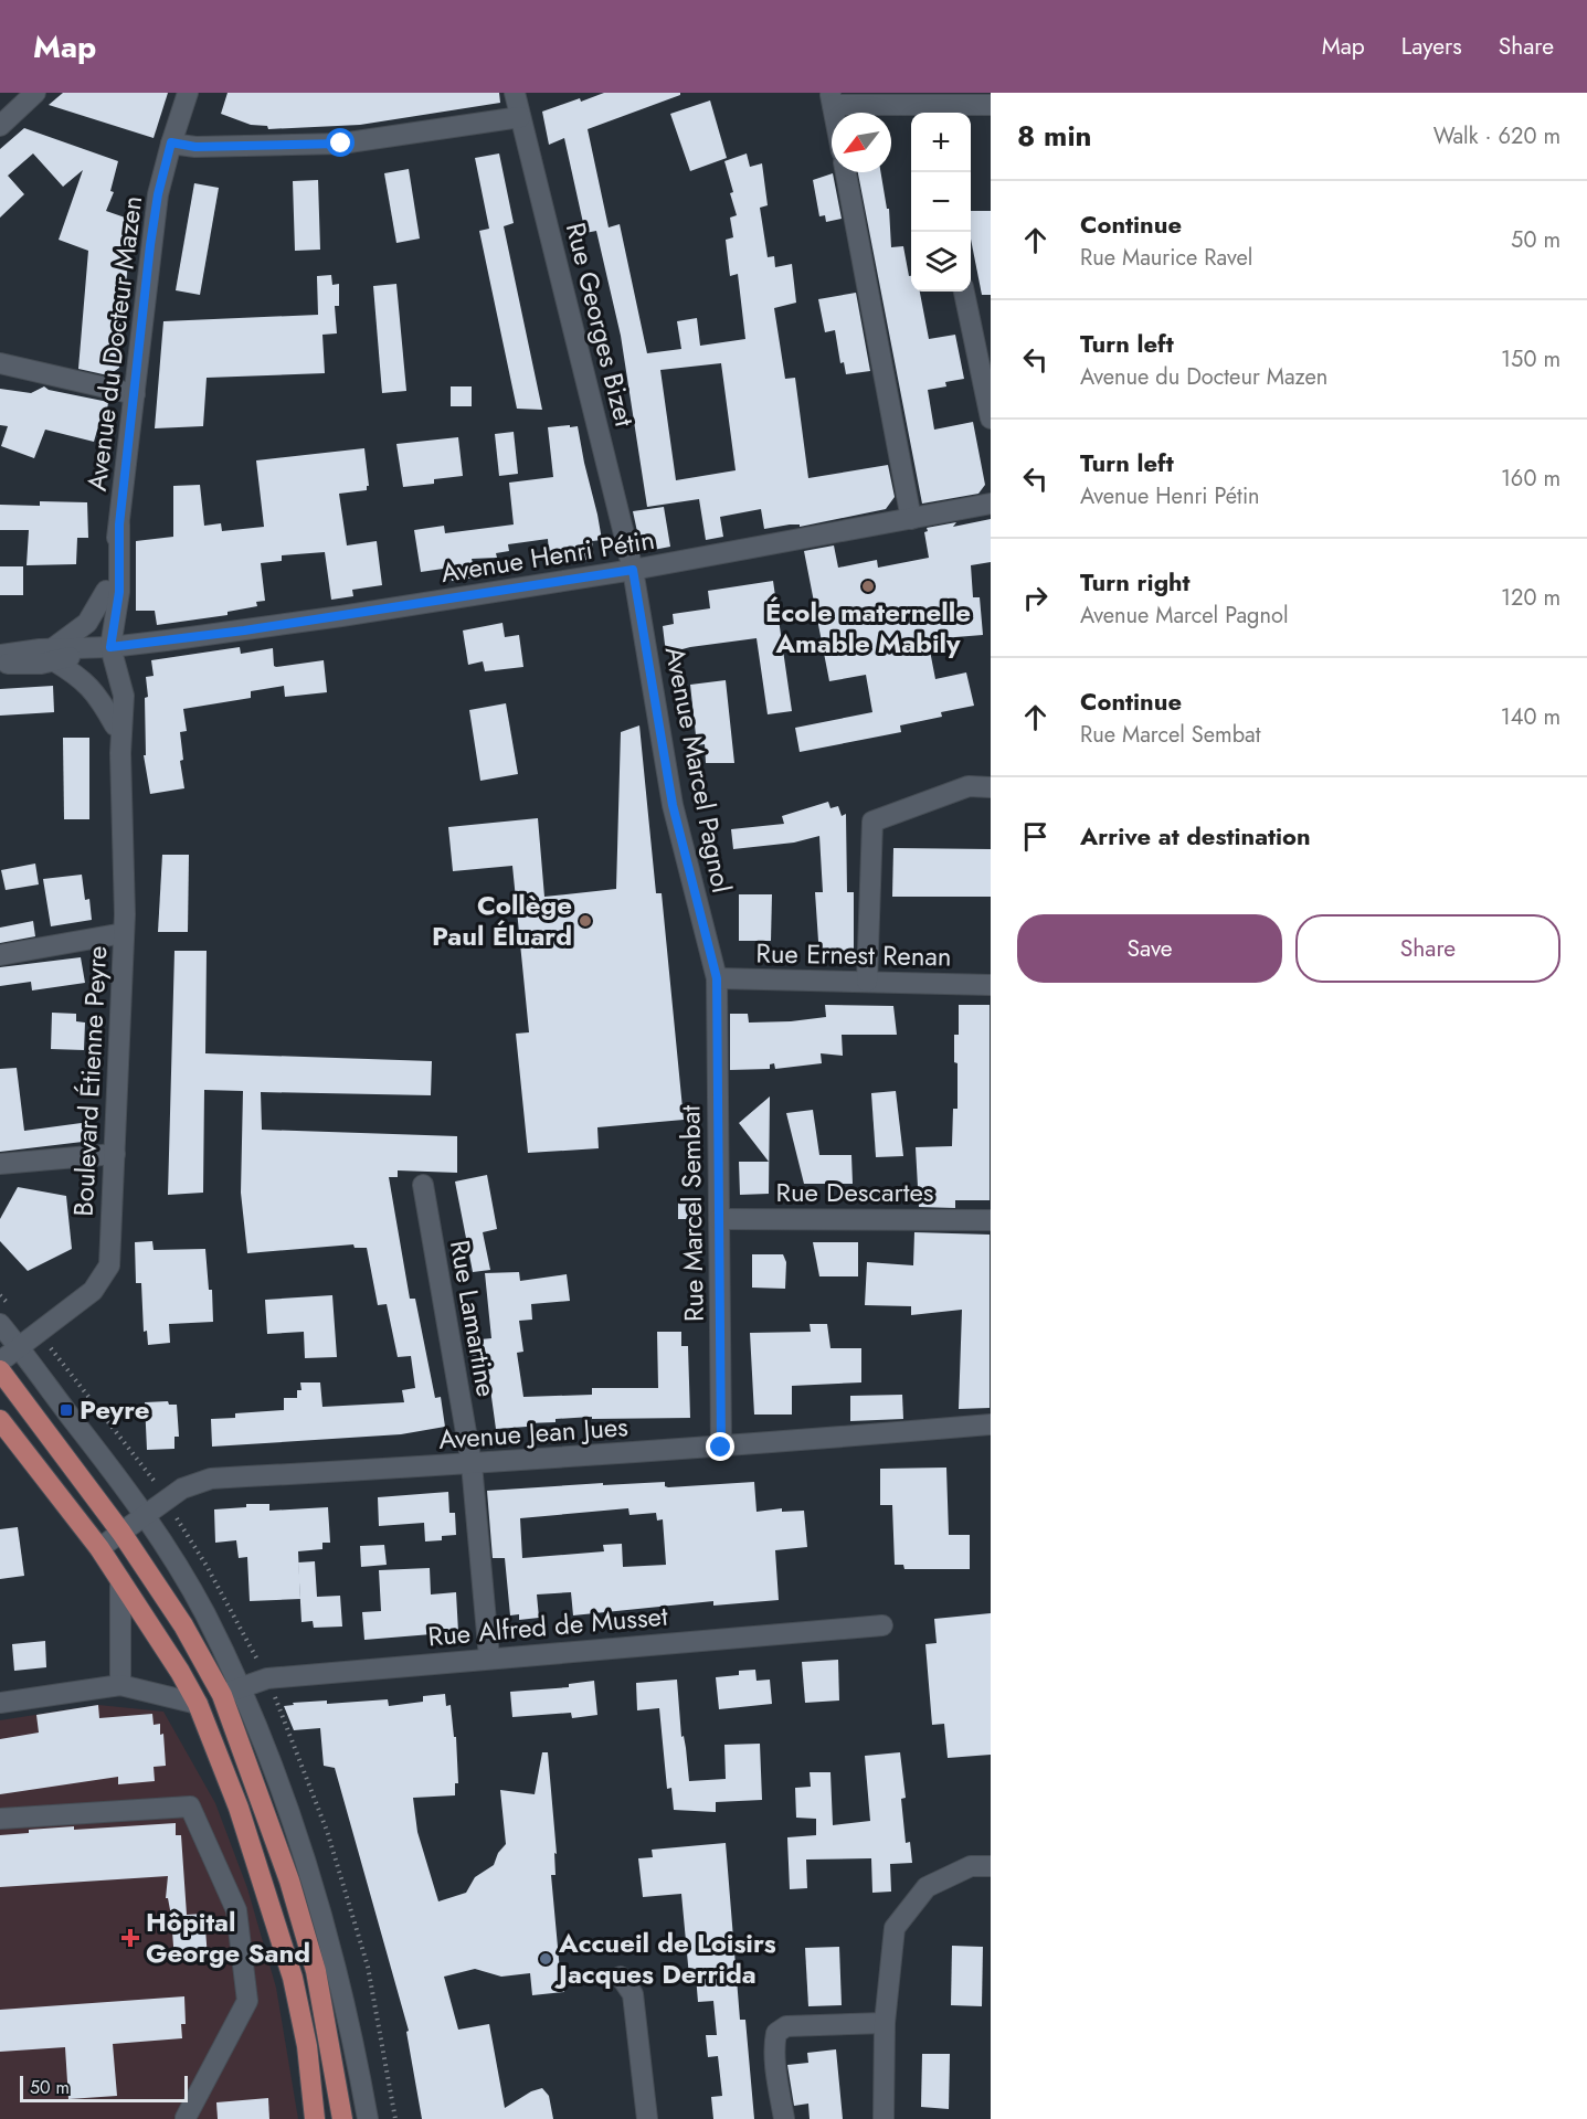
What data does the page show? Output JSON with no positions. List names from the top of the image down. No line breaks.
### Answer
{"streets":{"street":["Rue Georges Bizet","Avenue du Docteur Mazen","Avenue Henri Pétin","Avenue Marcel Pagnol","Rue Ernest Renan","Boulevard Étienne Peyre","Rue Descartes","Rue Marcel Sembat","Rue Lamartine","Avenue Jean Jues","Rue Alfred de Musset"]},"crossings":[["Rue Georges Bizet","Avenue Henri Pétin"],["Rue Georges Bizet","Avenue Marcel Pagnol"],["Avenue du Docteur Mazen","Avenue Henri Pétin"],["Avenue du Docteur Mazen","Boulevard Étienne Peyre"],["Avenue Henri Pétin","Avenue Marcel Pagnol"],["Avenue Henri Pétin","Boulevard Étienne Peyre"],["Avenue Marcel Pagnol","Rue Ernest Renan"],["Avenue Marcel Pagnol","Rue Marcel Sembat"],["Rue Ernest Renan","Rue Marcel Sembat"],["Rue Descartes","Rue Marcel Sembat"],["Rue Marcel Sembat","Avenue Jean Jues"],["Rue Lamartine","Avenue Jean Jues"],["Rue Lamartine","Rue Alfred de Musset"]],"places":{"other":["École maternelle Amable Mabily","Collège Paul Éluard","Accueil de Loisirs Jacques Derrida"],"transit":["Peyre"],"health":["Hôpital George Sand"]},"scale_bar":"50 m","north":"bottom left","page":{"header":"Map","nav":["Map","Layers","Share"],"heading":["8 min","Walk · 620 m"],"map_buttons":["+","−"],"list":[["Continue","Rue Maurice Ravel","50 m"],["Turn left","Avenue du Docteur Mazen","150 m"],["Turn left","Avenue Henri Pétin","160 m"],["Turn right","Avenue Marcel Pagnol","120 m"],["Continue","Rue Marcel Sembat","140 m"],"Arrive at destination"],"buttons":["Save","Share"],"scale":"50 m"}}
